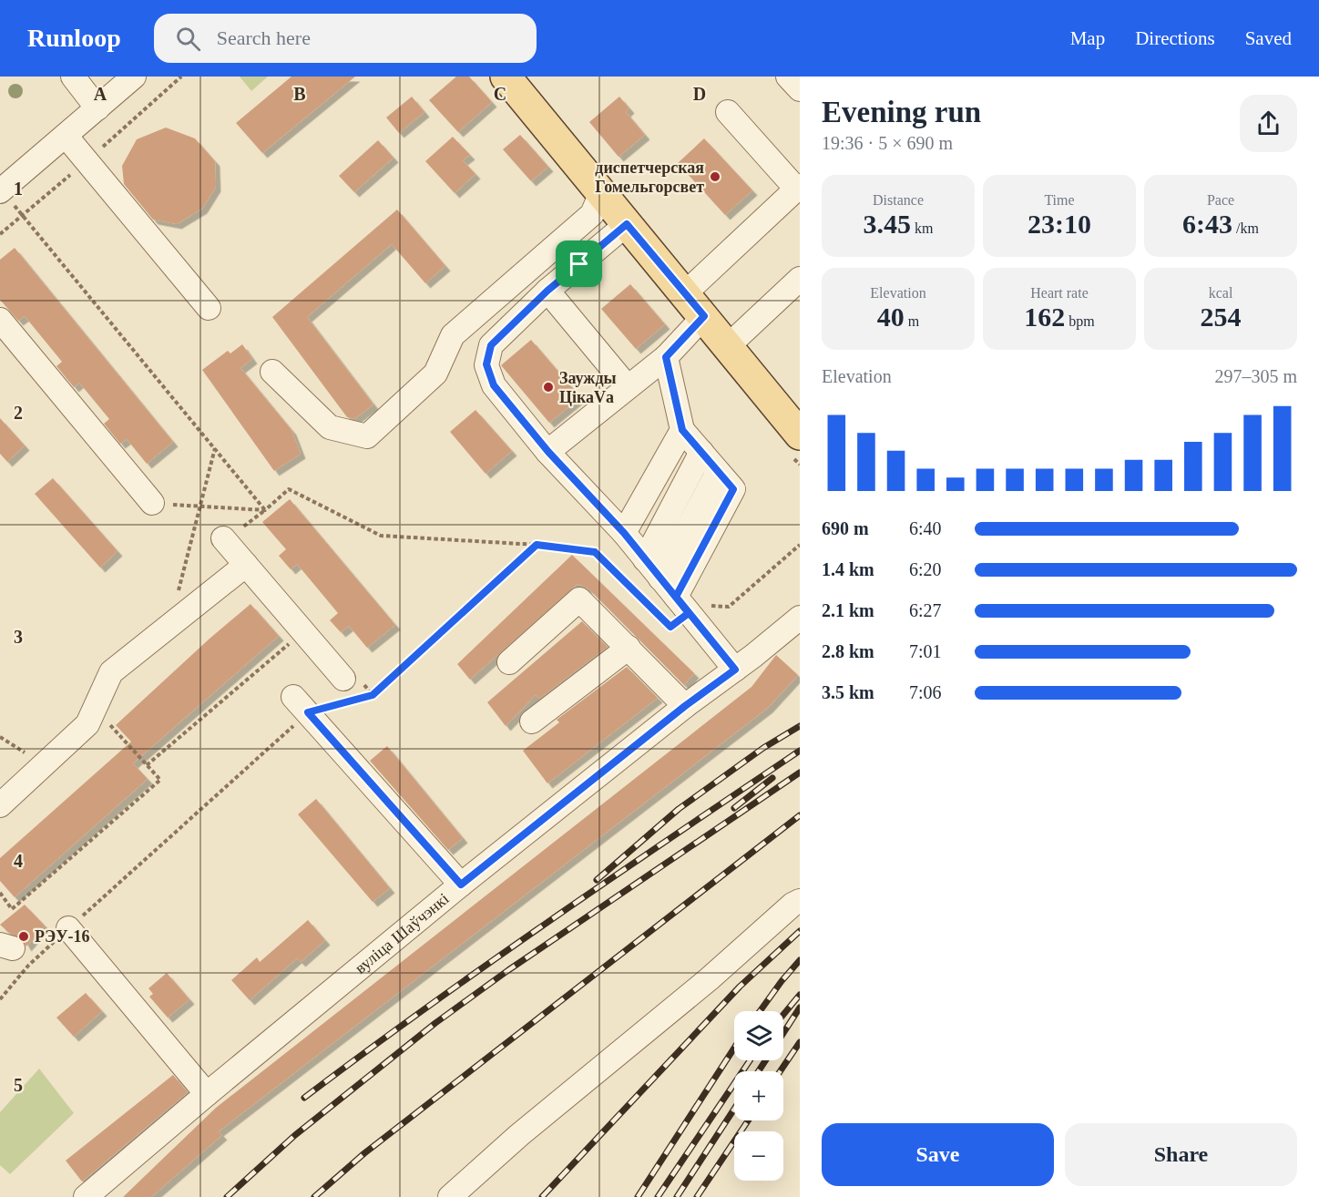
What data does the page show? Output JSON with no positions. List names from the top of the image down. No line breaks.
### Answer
{"streets":{"street":["вуліца Шаўчэнкі"]},"places":["диспетчерская Гомельгорсвет","Заужды ЦікаVа","РЭУ-16"],"page":{"header":"Runloop","search":"Search here","nav":["Map","Directions","Saved"],"heading":["Evening run","19:36 · 5 × 690 m"],"stats":[["Distance","3.45 km"],["Time","23:10"],["Pace","6:43 /km"],["Elevation","40 m"],["Heart rate","162 bpm"],["kcal","254"]],"chart":["Elevation","297–305 m"],"list":[{"name":"690 m","note":"6:40"},{"name":"1.4 km","note":"6:20"},{"name":"2.1 km","note":"6:27"},{"name":"2.8 km","note":"7:01"},{"name":"3.5 km","note":"7:06"}],"map_buttons":["+","−"],"buttons":["Save","Share"]},"grid":{"columns":["A","B","C","D"],"rows":["1","2","3","4","5"]}}
